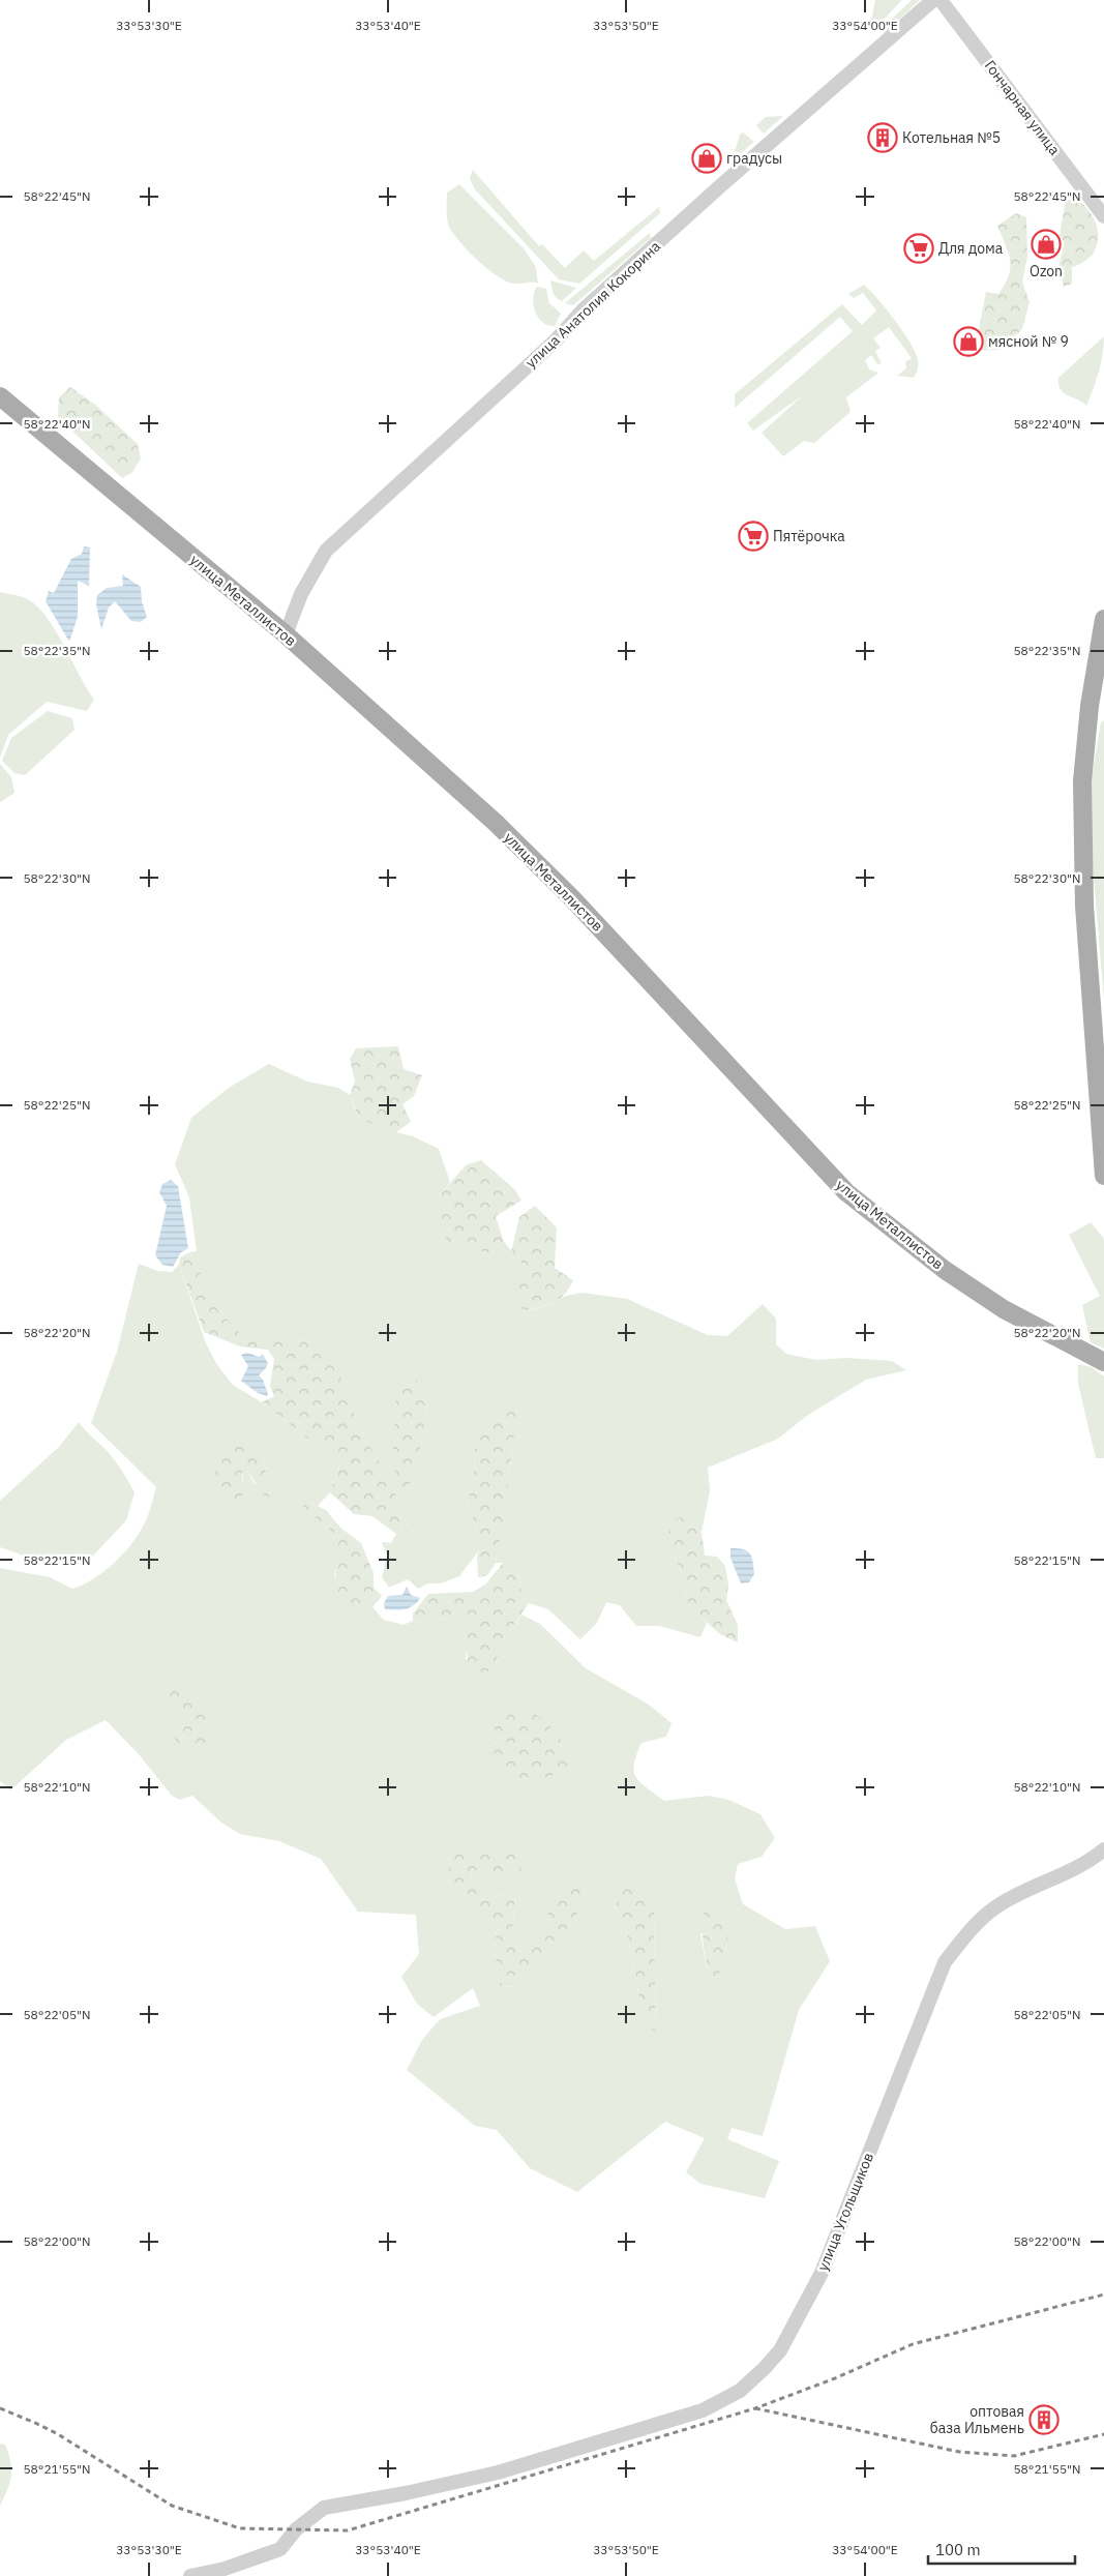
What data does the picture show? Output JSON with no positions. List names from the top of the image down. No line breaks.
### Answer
{"streets":{"main road":["улица Металлистов"],"street":["Гончарная улица","улица Анатолия Кокорина","улица Угольщиков"]},"crossings":[["улица Анатолия Кокорина","улица Металлистов"]],"places":{"building":["Котельная №5","оптовая база Ильмень"],"shop":["градусы","Ozon","мясной № 9"],"supermarket":["Для дома","Пятёрочка"]},"scale_bar":"100 m","coordinates":["33°53'30\"E","33°53'40\"E","33°53'50\"E","33°54'00\"E","58°22'45\"N","58°22'40\"N","58°22'35\"N","58°22'30\"N","58°22'25\"N","58°22'20\"N","58°22'15\"N","58°22'10\"N","58°22'05\"N","58°22'00\"N","58°21'55\"N"]}
